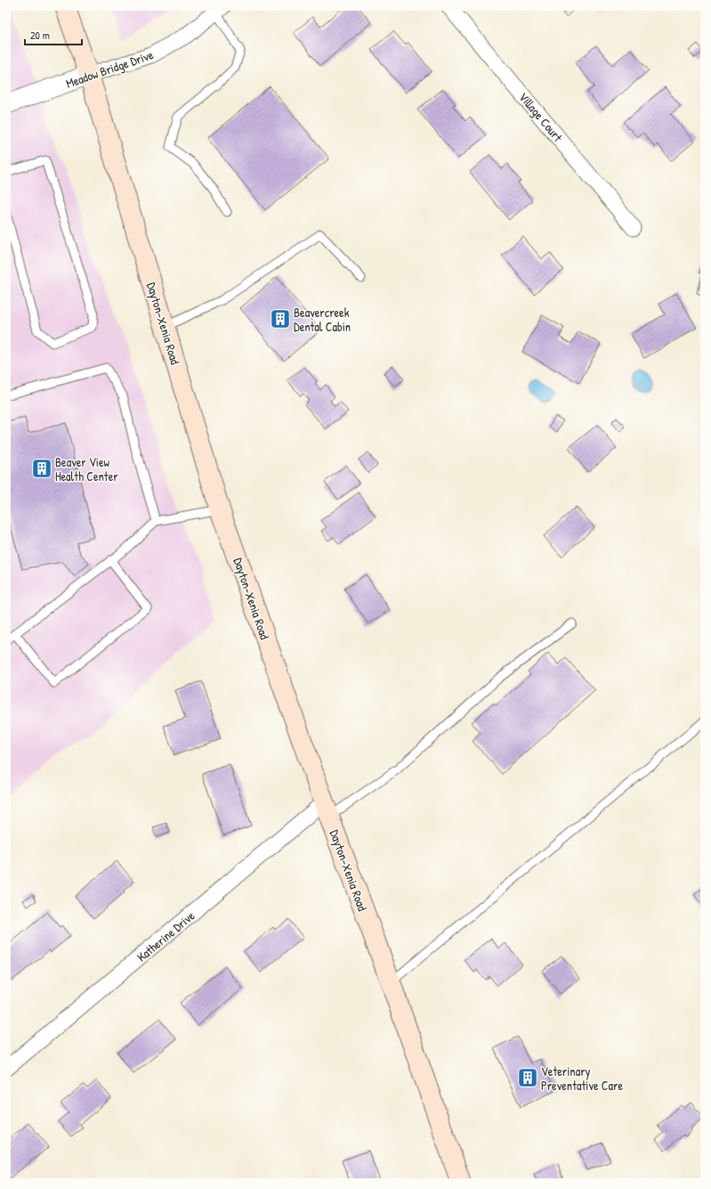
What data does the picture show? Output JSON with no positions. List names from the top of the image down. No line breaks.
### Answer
{"streets":{"main road":["Dayton-Xenia Road"],"street":["Meadow Bridge Drive","Village Court","Katherine Drive"]},"crossings":[["Meadow Bridge Drive","Dayton-Xenia Road"],["Dayton-Xenia Road","Katherine Drive"]],"places":{"building":["Beavercreek Dental Cabin","Beaver View Health Center","Veterinary Preventative Care"]},"scale_bar":"20 m"}
